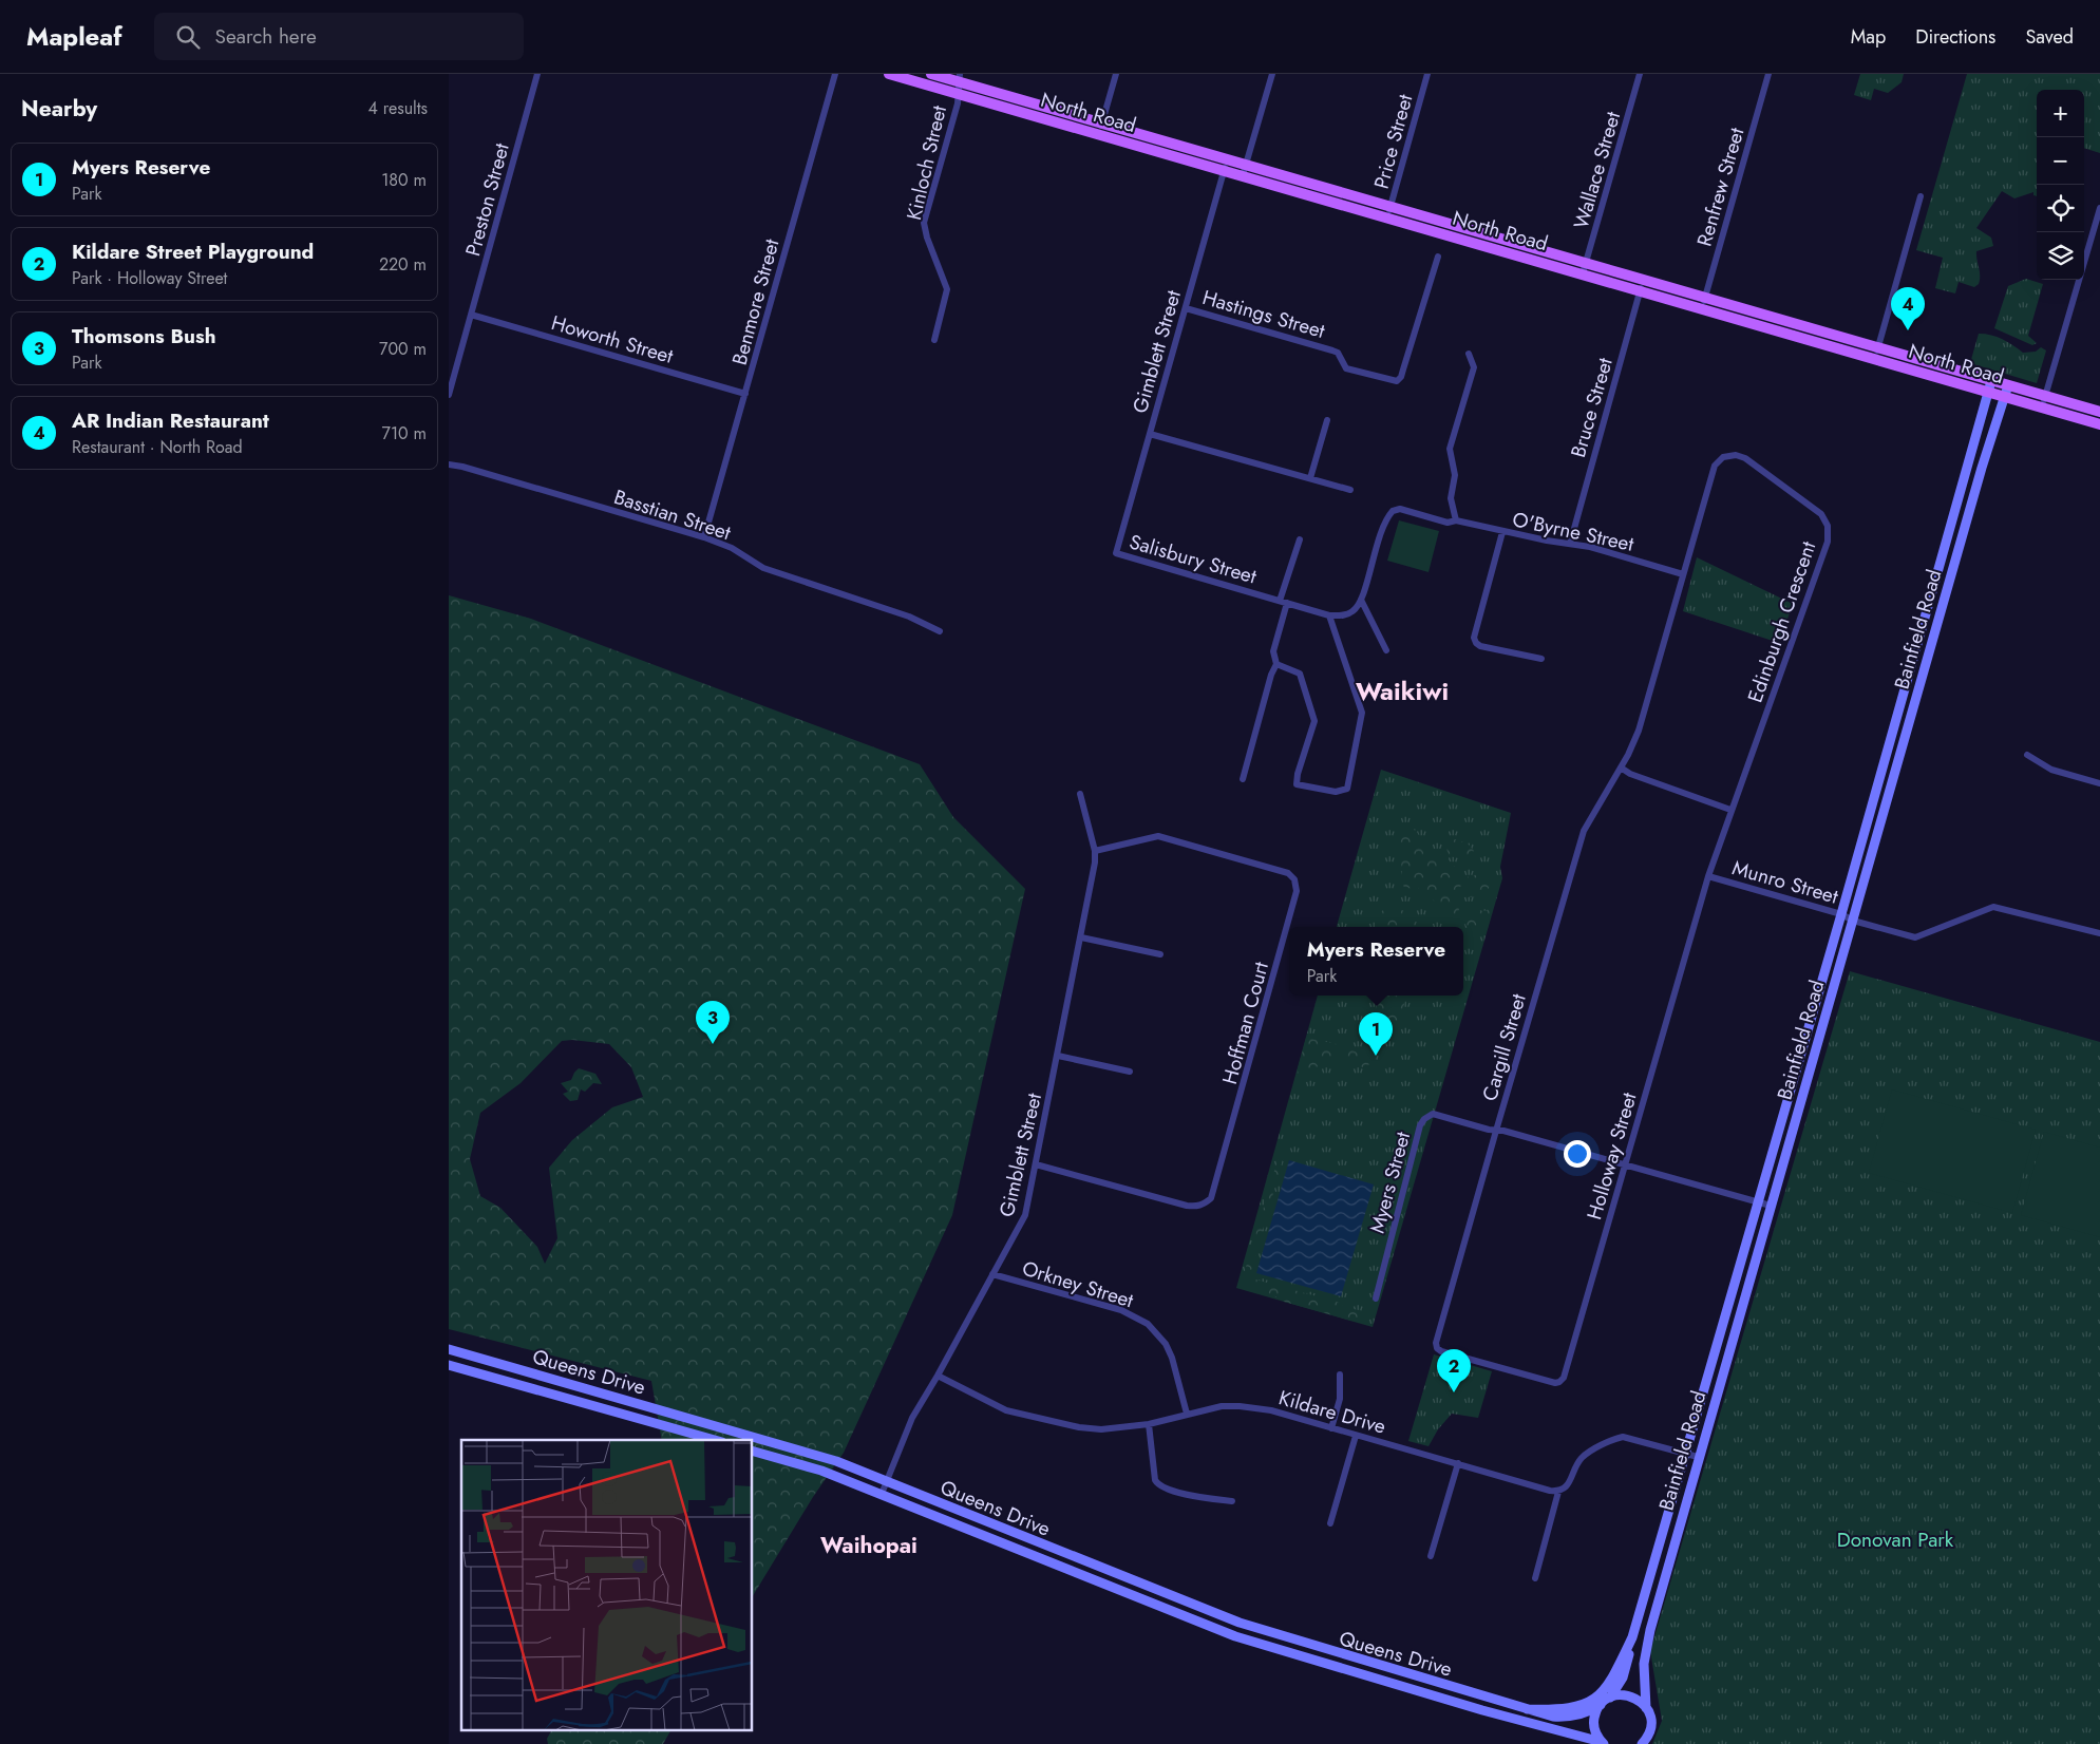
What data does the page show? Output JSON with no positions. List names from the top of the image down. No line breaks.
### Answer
{"streets":{"main road":["North Road","Bainfield Road","Queens Drive"],"street":["Price Street","Kinloch Street","Wallace Street","Renfrew Street","Preston Street","Benmore Street","Hastings Street","Howorth Street","Gimblett Street","Bruce Street","Basstian Street","O'Byrne Street","Salisbury Street","Edinburgh Crescent","Munro Street","Hoffman Court","Cargill Street","Holloway Street","Myers Street","Orkney Street","Kildare Drive"]},"crossings":[["North Road","Price Street"],["North Road","Kinloch Street"],["North Road","Wallace Street"],["North Road","Renfrew Street"],["North Road","Gimblett Street"],["North Road","Bruce Street"],["North Road","Bainfield Road"],["Preston Street","Howorth Street"],["Benmore Street","Howorth Street"],["Benmore Street","Basstian Street"],["Hastings Street","Gimblett Street"],["Gimblett Street","Salisbury Street"],["Gimblett Street","Hoffman Court"],["Gimblett Street","Orkney Street"],["Gimblett Street","Queens Drive"],["Gimblett Street","Kildare Drive"],["Bruce Street","O'Byrne Street"],["O'Byrne Street","Edinburgh Crescent"],["Edinburgh Crescent","Cargill Street"],["Edinburgh Crescent","Holloway Street"],["Bainfield Road","Munro Street"],["Bainfield Road","Myers Street"],["Bainfield Road","Queens Drive"],["Munro Street","Holloway Street"],["Cargill Street","Holloway Street"],["Cargill Street","Myers Street"],["Holloway Street","Myers Street"],["Orkney Street","Kildare Drive"]],"districts":["Waikiwi","Waihopai"],"parks":["Donovan Park"],"page":{"header":"Mapleaf","search":"Search here","nav":["Map","Directions","Saved"],"heading":["Nearby","4 results"],"map_buttons":["+","−"],"list":[{"mark":"1","name":"Myers Reserve","note":"Park","value":"180 m"},{"mark":"2","name":"Kildare Street Playground","note":"Park · Holloway Street","value":"220 m"},{"mark":"3","name":"Thomsons Bush","note":"Park","value":"700 m"},{"mark":"4","name":"AR Indian Restaurant","note":"Restaurant · North Road","value":"710 m"}],"pins":["4","3","1","2"],"popup":["Myers Reserve","Park"]}}
